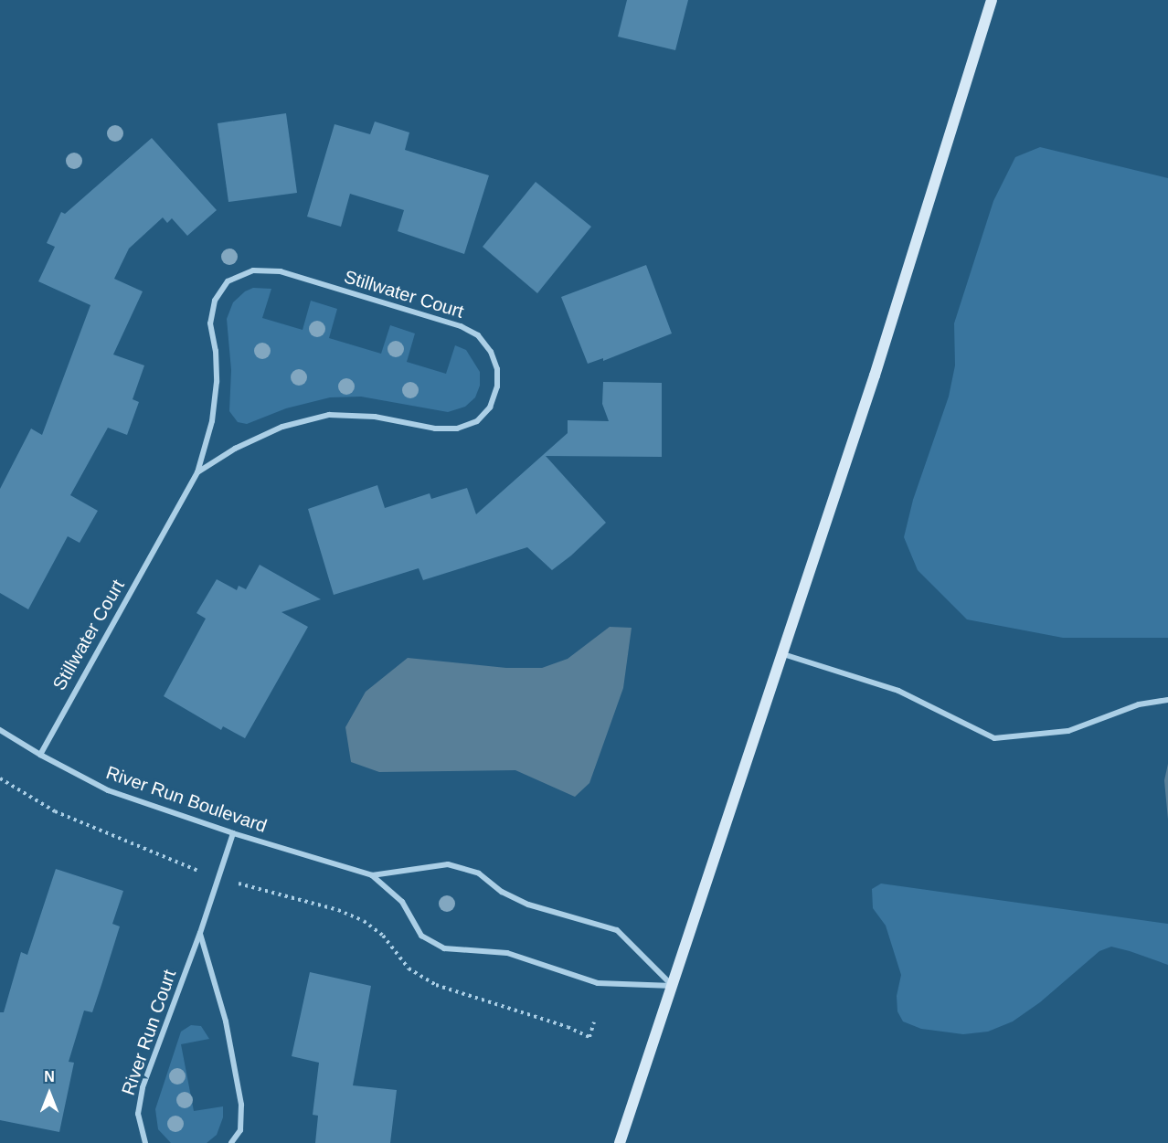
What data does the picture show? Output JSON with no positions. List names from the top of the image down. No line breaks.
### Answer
{"streets":{"street":["Stillwater Court","River Run Boulevard","River Run Court"]},"crossings":[["Stillwater Court","River Run Boulevard"],["River Run Boulevard","River Run Court"]],"north":"top"}
